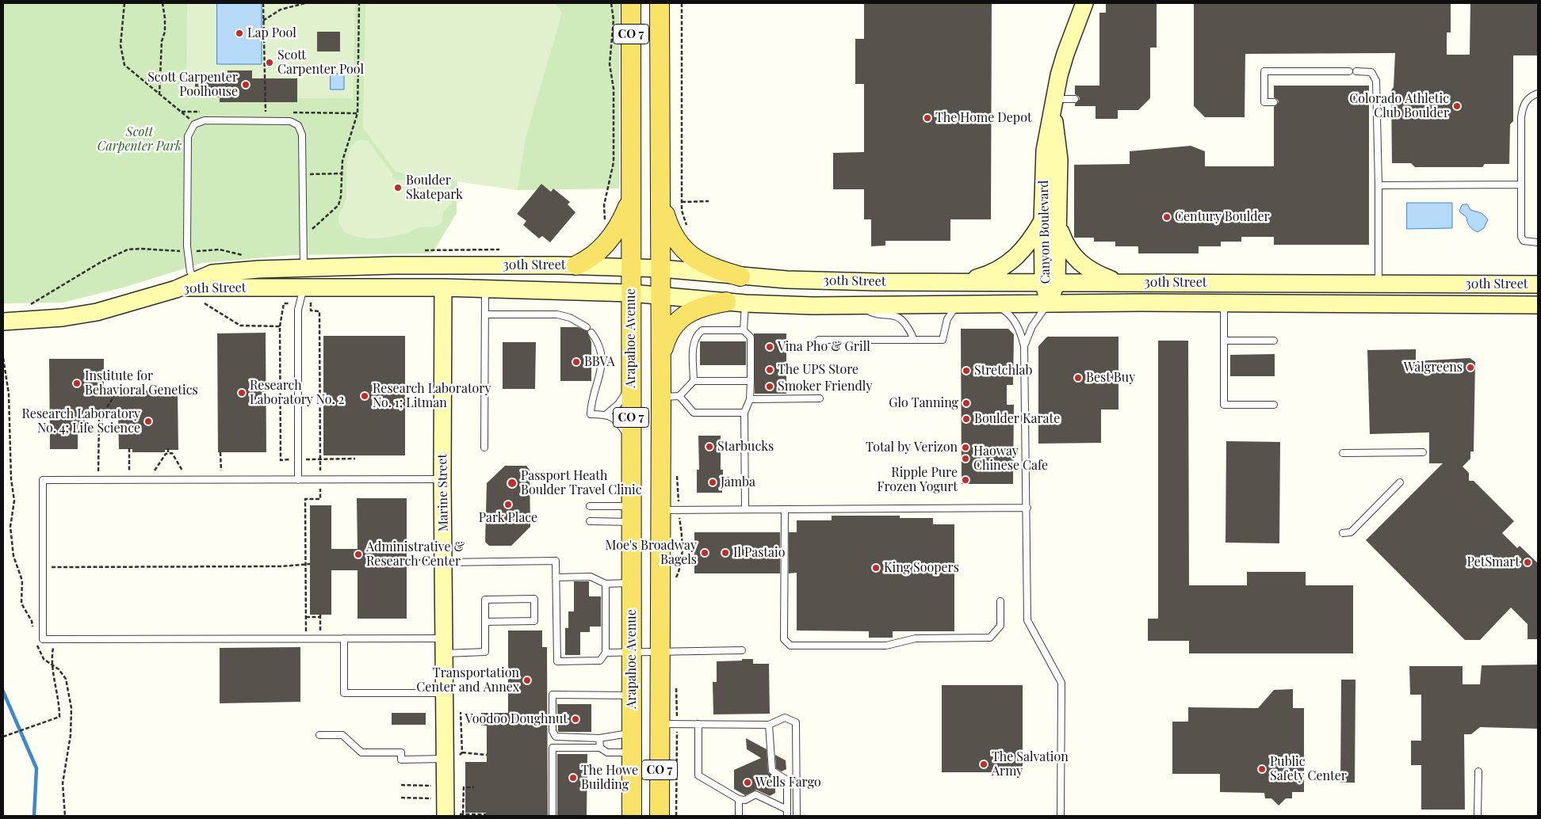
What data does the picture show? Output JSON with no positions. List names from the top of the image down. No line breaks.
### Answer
{"streets":{"main road":["CO 7","Canyon Boulevard","30th Street","Arapahoe Avenue","Marine Street"]},"crossings":[["CO 7","30th Street"],["Canyon Boulevard","30th Street"],["30th Street","Arapahoe Avenue"],["30th Street","Marine Street"]],"parks":["Scott Carpenter Park"],"places":["Lap Pool","Scott Carpenter Pool","Scott Carpenter Poolhouse","Colorado Athletic Club Boulder","The Home Depot","Boulder Skatepark","Century Boulder","Vina Pho & Grill","BBVA","Walgreens","The UPS Store","Stretchlab","Best Buy","Institute for Behavioral Genetics","Smoker Friendly","Research Laboratory No. 2","Research Laboratory No. 1; Litman","Glo Tanning","Boulder Karate","Research Laboratory No. 4; Life Science","Starbucks","Total by Verizon","Haoway Chinese Cafe","Ripple Pure Frozen Yogurt","Jamba","Passport Heath Boulder Travel Clinic","Park Place","Moe's Broadway Bagels","Il Pastaio","Administrative & Research Center","PetSmart","King Soopers","Transportation Center and Annex","Voodoo Doughnut","The Salvation Army","Public Safety Center","The Howe Building","Wells Fargo"]}
